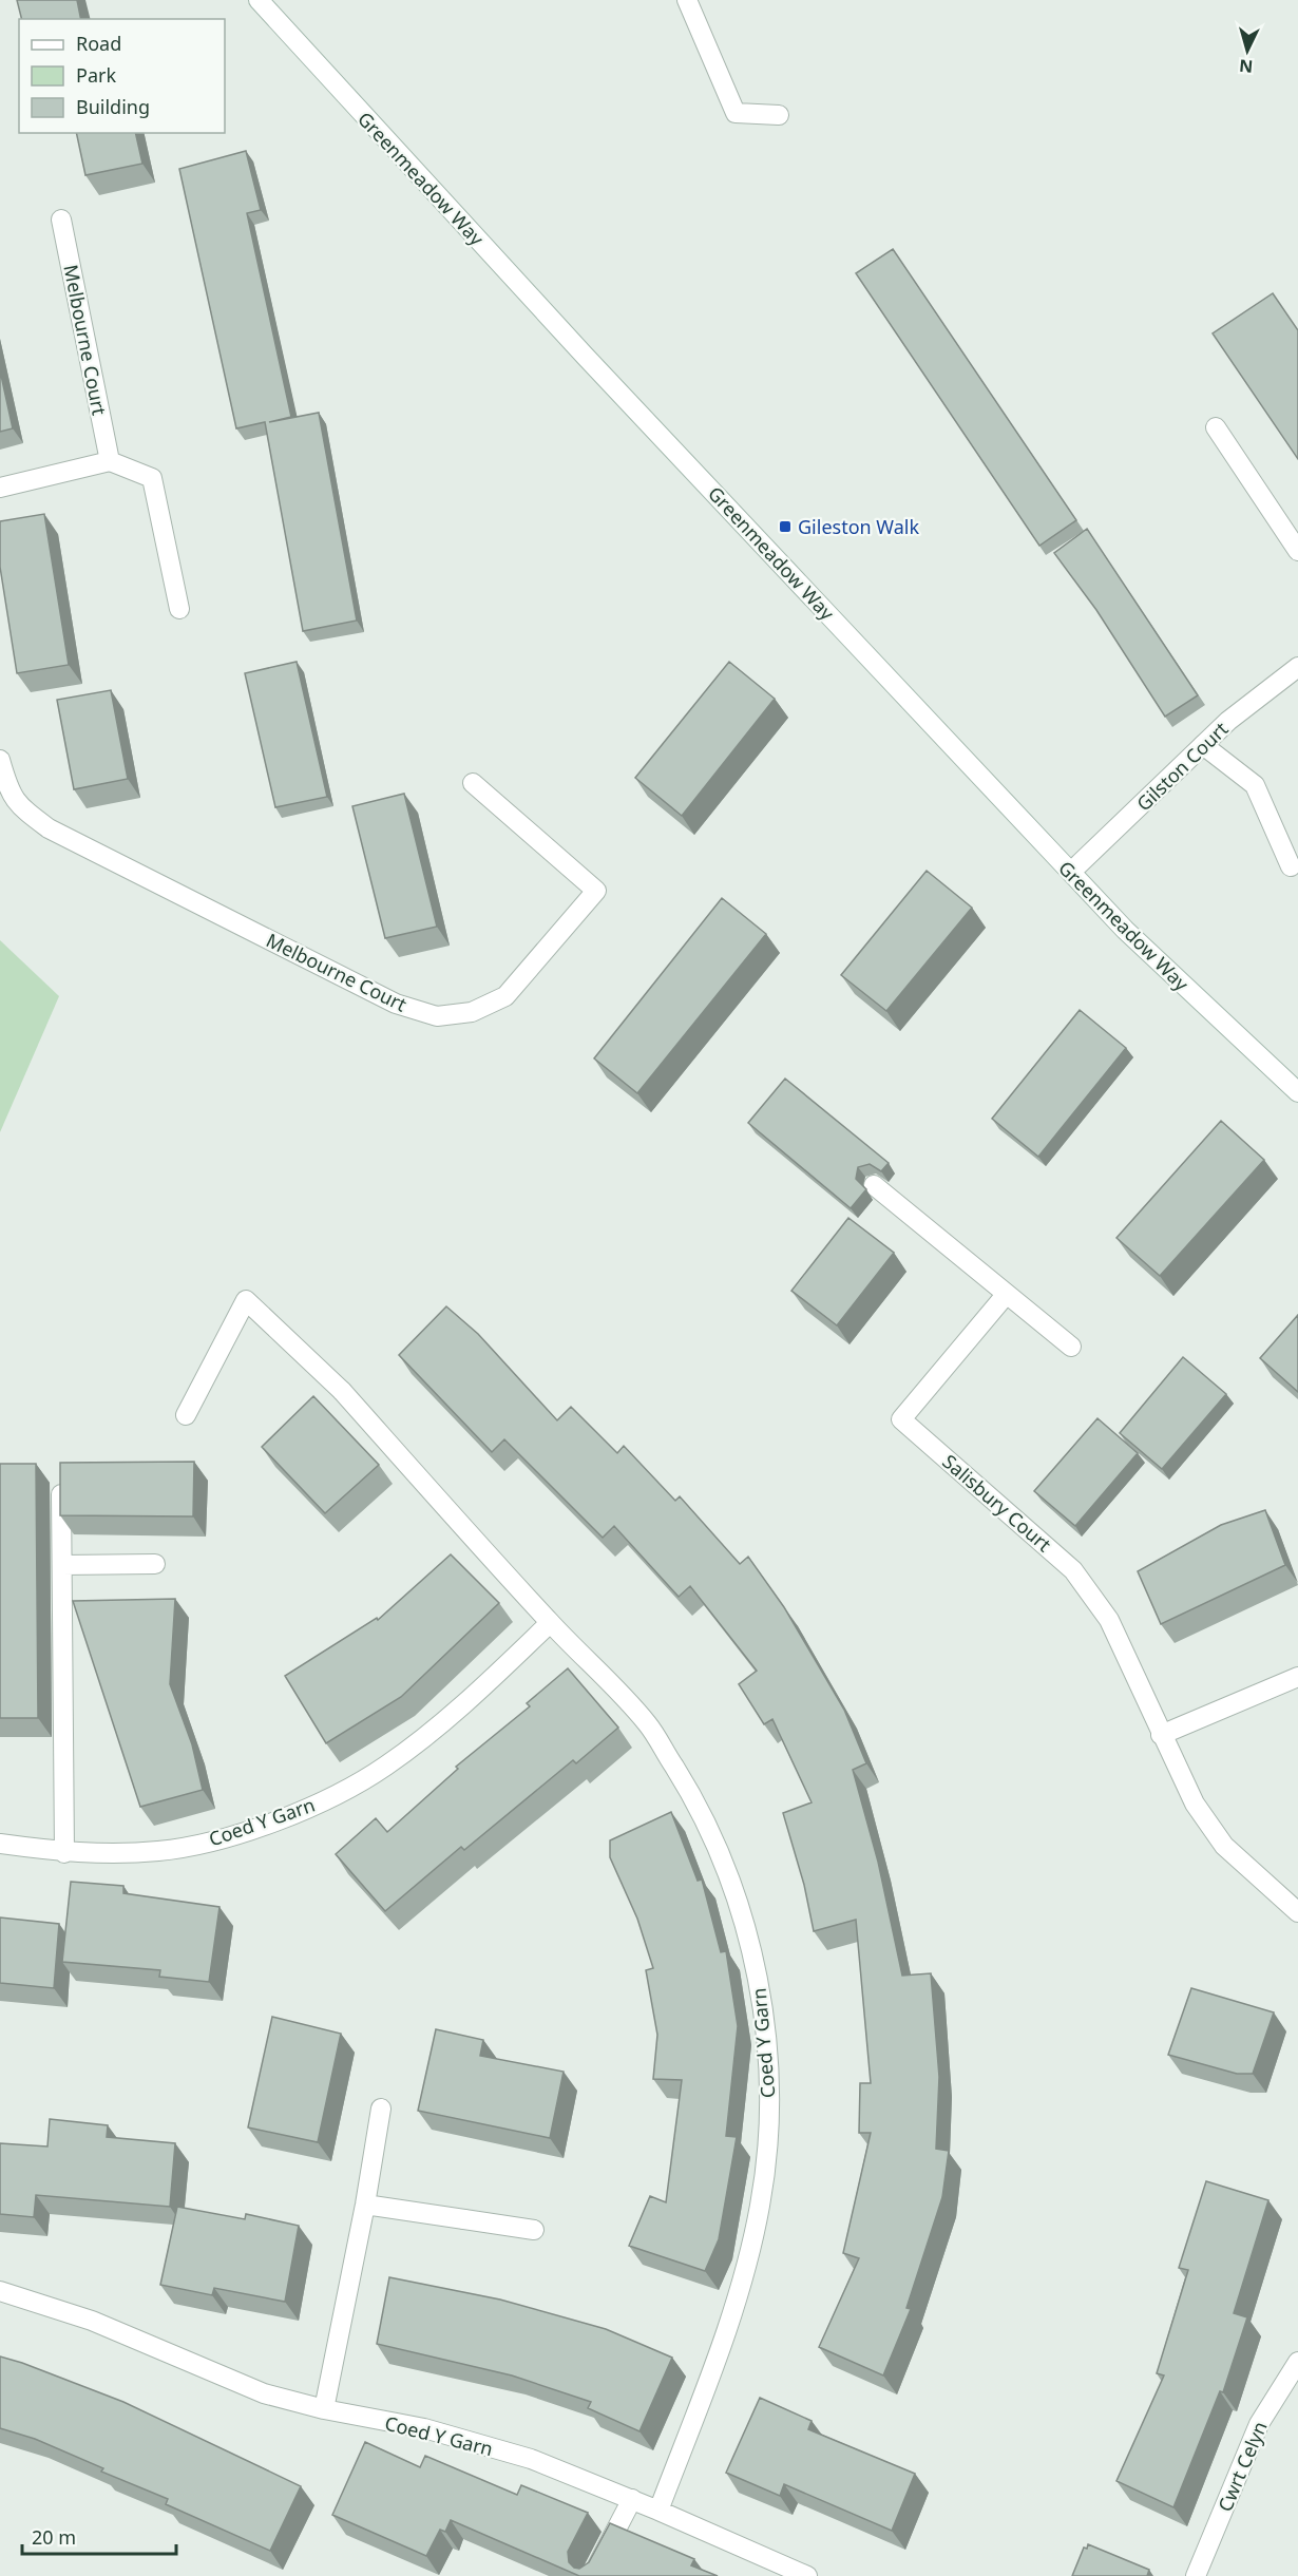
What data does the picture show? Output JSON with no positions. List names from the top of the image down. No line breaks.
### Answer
{"streets":{"street":["Greenmeadow Way","Melbourne Court","Gilston Court","Salisbury Court","Coed Y Garn","Cwrt Celyn"]},"crossings":[["Greenmeadow Way","Gilston Court"]],"places":{"transit":["Gileston Walk"]},"legend":["Road","Park","Building"],"scale_bar":"20 m","north":"bottom"}
